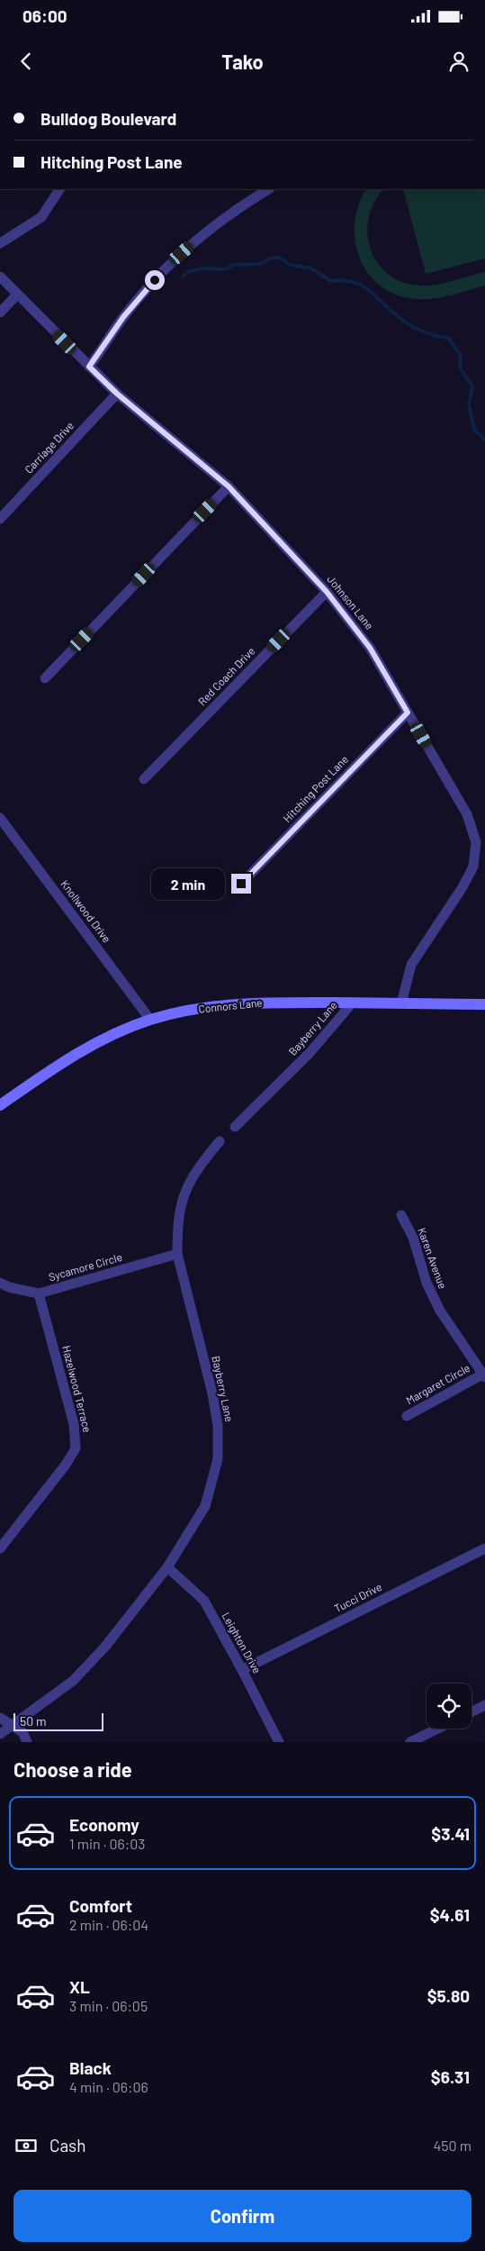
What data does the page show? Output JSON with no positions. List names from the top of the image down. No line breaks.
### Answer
{"streets":{"street":["Carriage Drive","Johnson Lane","Red Coach Drive","Hitching Post Lane","Knollwood Drive","Connors Lane","Bayberry Lane","Karen Avenue","Sycamore Circle","Margaret Circle","Hazelwood Terrace","Tucci Drive","Leighton Drive"]},"crossings":[["Carriage Drive","Johnson Lane"],["Johnson Lane","Red Coach Drive"],["Johnson Lane","Hitching Post Lane"],["Johnson Lane","Connors Lane"],["Knollwood Drive","Connors Lane"],["Connors Lane","Bayberry Lane"],["Bayberry Lane","Sycamore Circle"],["Bayberry Lane","Leighton Drive"],["Karen Avenue","Margaret Circle"],["Sycamore Circle","Hazelwood Terrace"],["Tucci Drive","Leighton Drive"]],"scale_bar":"50 m","page":{"status":"06:00","header":"Tako","banner":["Bulldog Boulevard","Hitching Post Lane"],"bubble":"2 min","scale":"50 m","heading":"Choose a ride","list":[{"name":"Economy","note":"1 min · 06:03","value":"$3.41"},{"name":"Comfort","note":"2 min · 06:04","value":"$4.61"},{"name":"XL","note":"3 min · 06:05","value":"$5.80"},{"name":"Black","note":"4 min · 06:06","value":"$6.31"}],"pay":["Cash","450 m"],"buttons":"Confirm"}}
